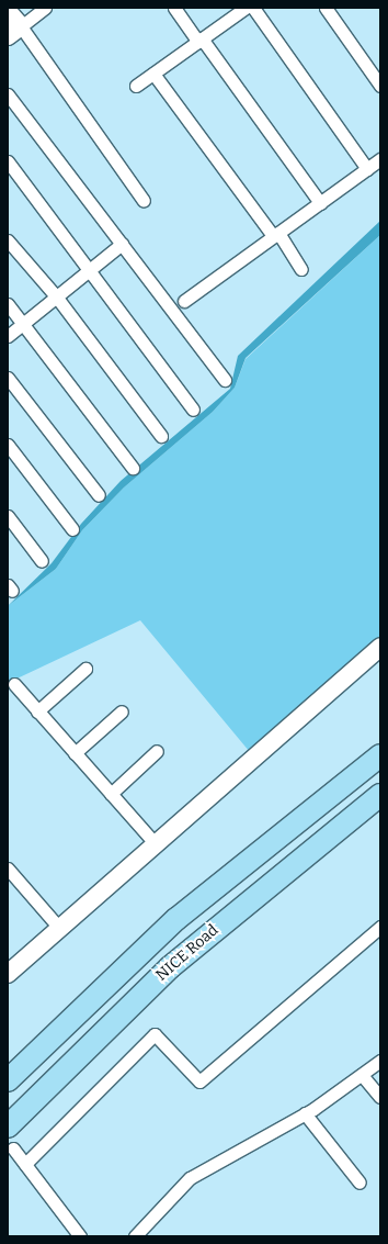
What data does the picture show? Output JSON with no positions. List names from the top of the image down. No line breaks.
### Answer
{"streets":{"highway":["NICE Road"]}}
